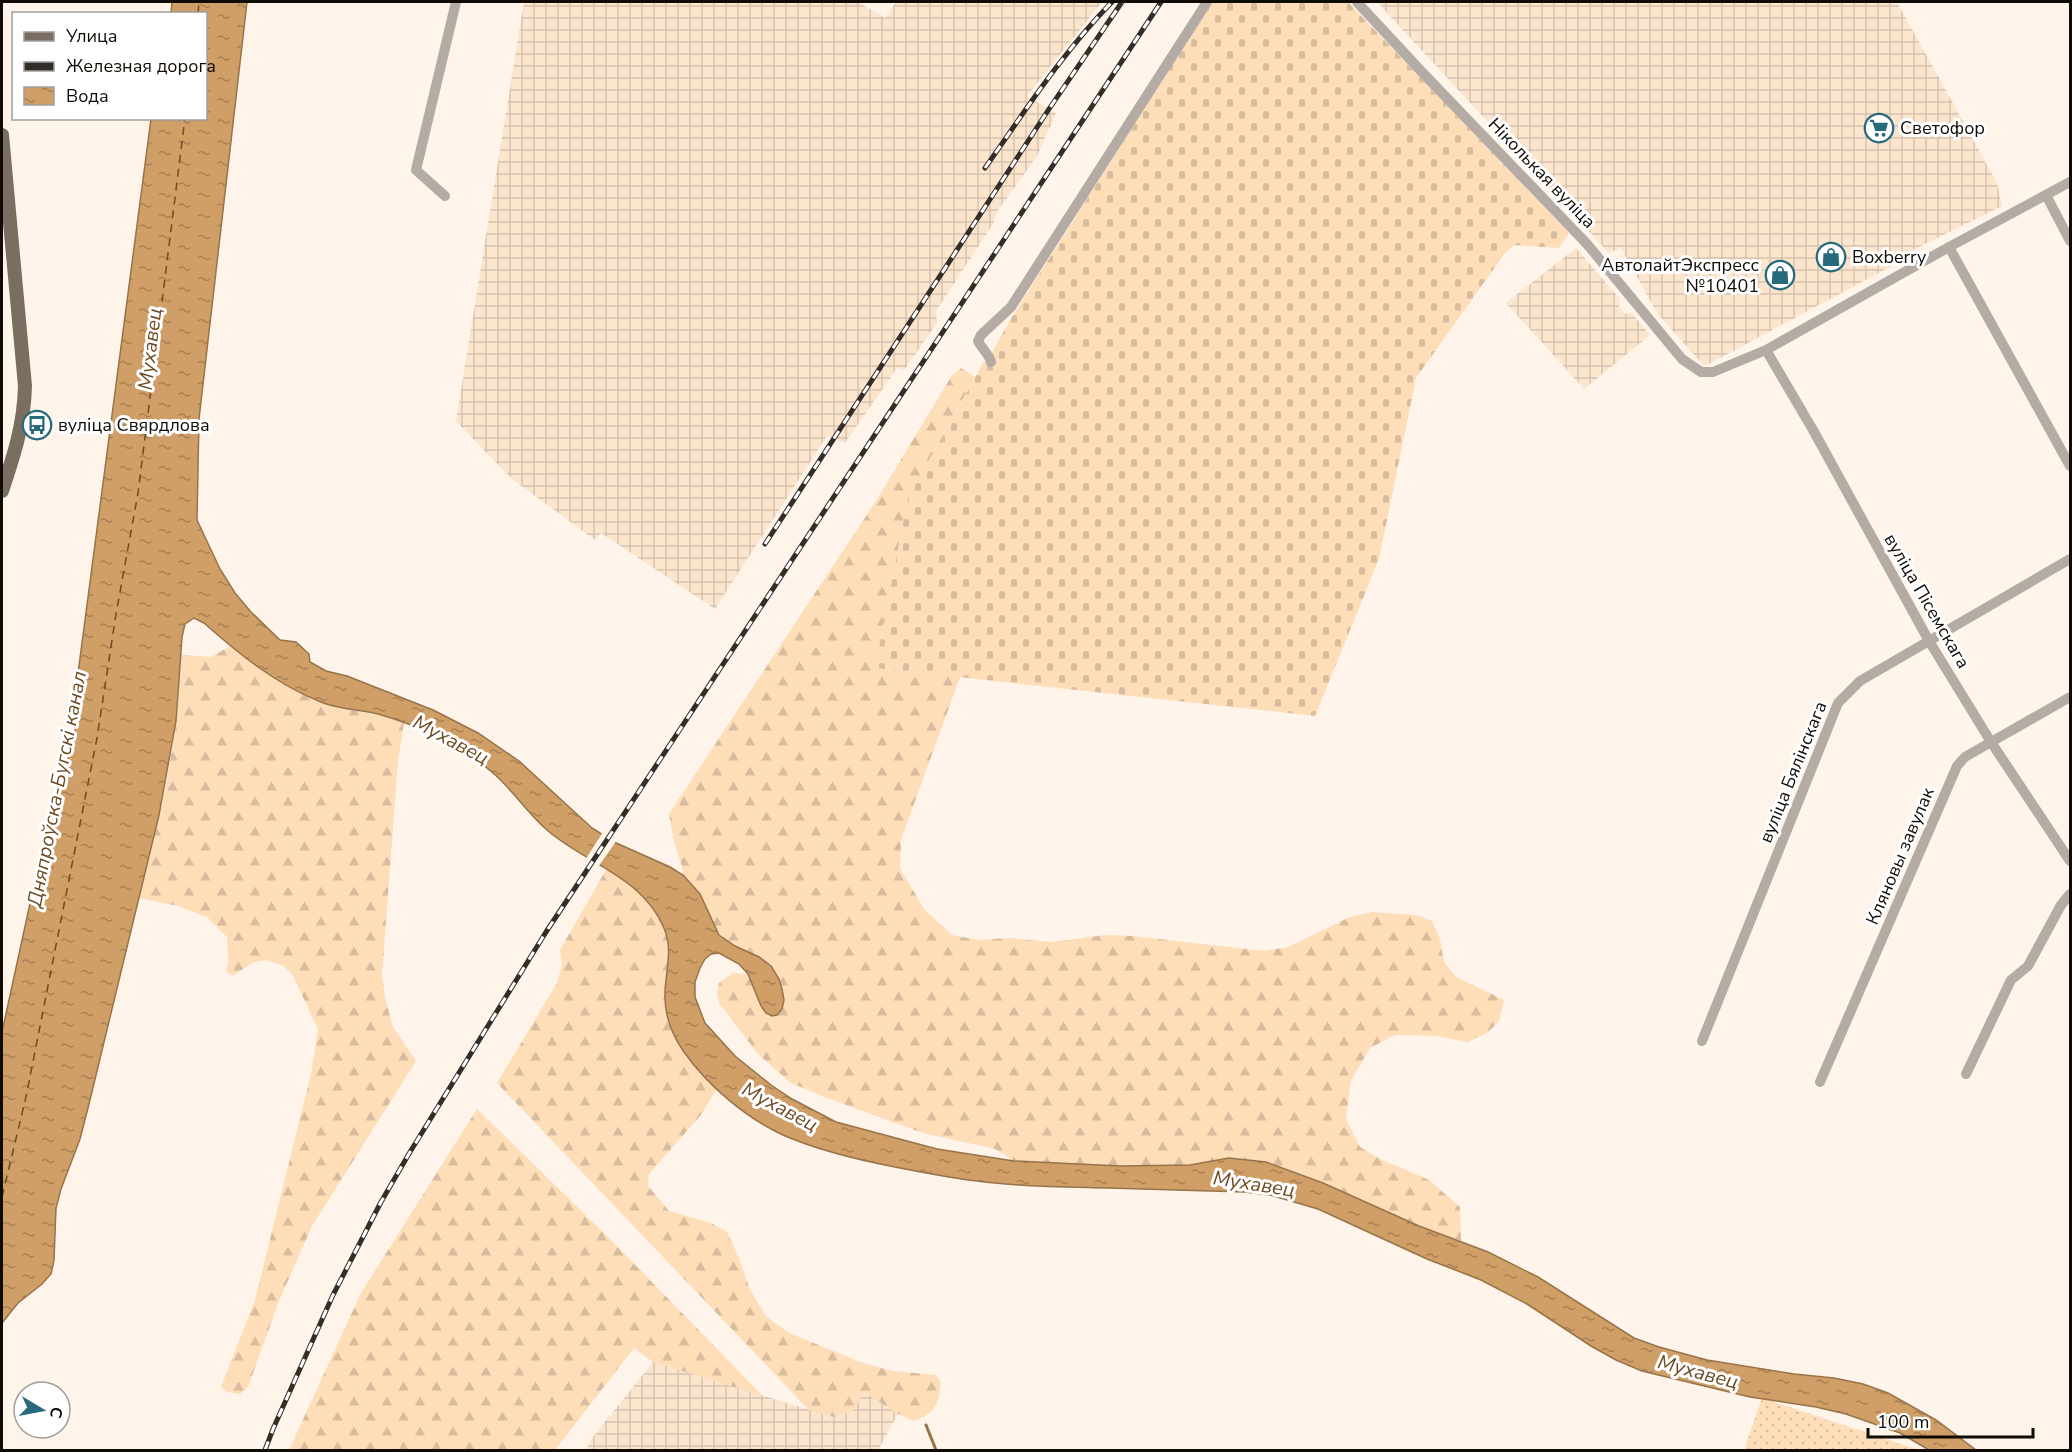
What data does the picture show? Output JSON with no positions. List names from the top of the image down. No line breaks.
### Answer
{"streets":{"street":["Ніколькая вуліца","вуліца Пісемскага","вуліца Бялінскага","Кляновы завулак"]},"crossings":[["Ніколькая вуліца","вуліца Пісемскага"],["вуліца Пісемскага","вуліца Бялінскага"],["вуліца Пісемскага","Кляновы завулак"]],"water":["Мухавец","Дняпроўска-Бугскі канал"],"places":{"supermarket":["Светофор"],"shop":["Boxberry","АвтолайтЭкспресс №10401"],"bus stop":["вуліца Свярдлова"]},"legend":["Улица","Железная дорога","Вода"],"scale_bar":"100 m","north":"right"}
